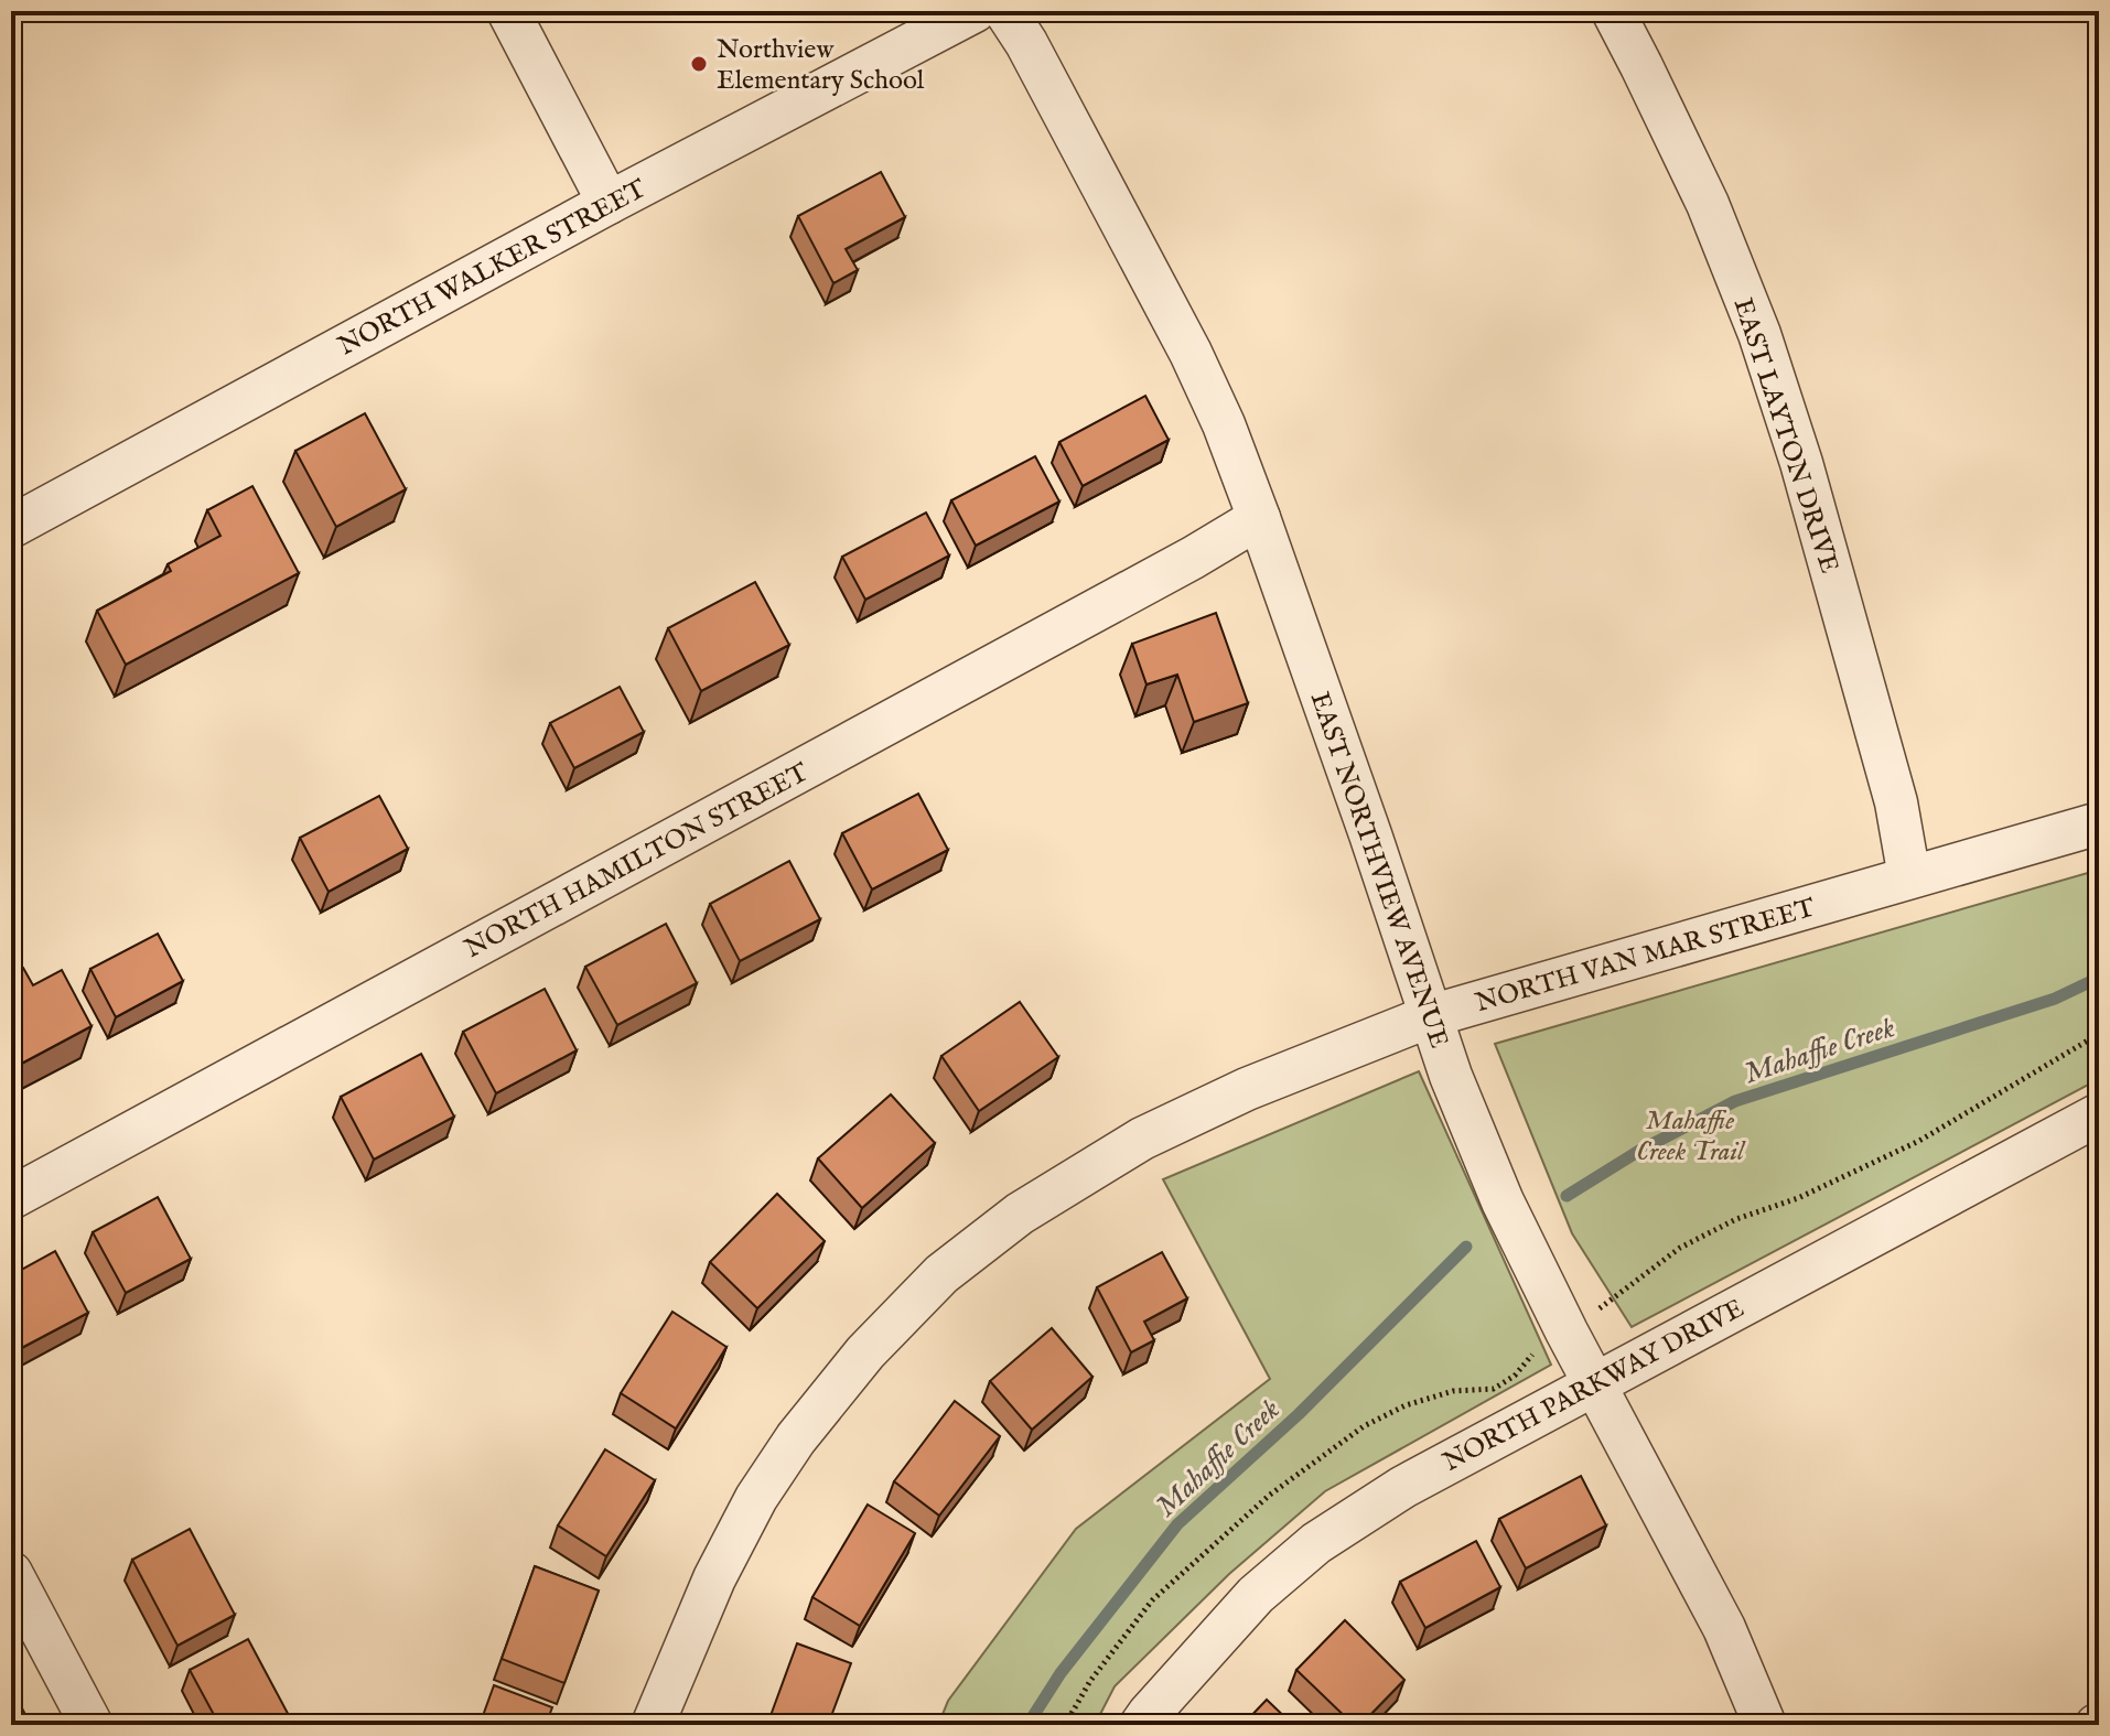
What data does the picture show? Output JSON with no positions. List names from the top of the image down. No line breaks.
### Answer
{"streets":{"street":["NORTH WALKER STREET","EAST LAYTON DRIVE","NORTH HAMILTON STREET","EAST NORTHVIEW AVENUE","NORTH VAN MAR STREET","NORTH PARKWAY DRIVE"]},"crossings":[["EAST LAYTON DRIVE","NORTH VAN MAR STREET"],["NORTH HAMILTON STREET","EAST NORTHVIEW AVENUE"],["EAST NORTHVIEW AVENUE","NORTH VAN MAR STREET"],["EAST NORTHVIEW AVENUE","NORTH PARKWAY DRIVE"]],"water":["Mahaffie Creek"],"parks":["Mahaffie Creek Trail"],"places":["Northview Elementary School"]}
